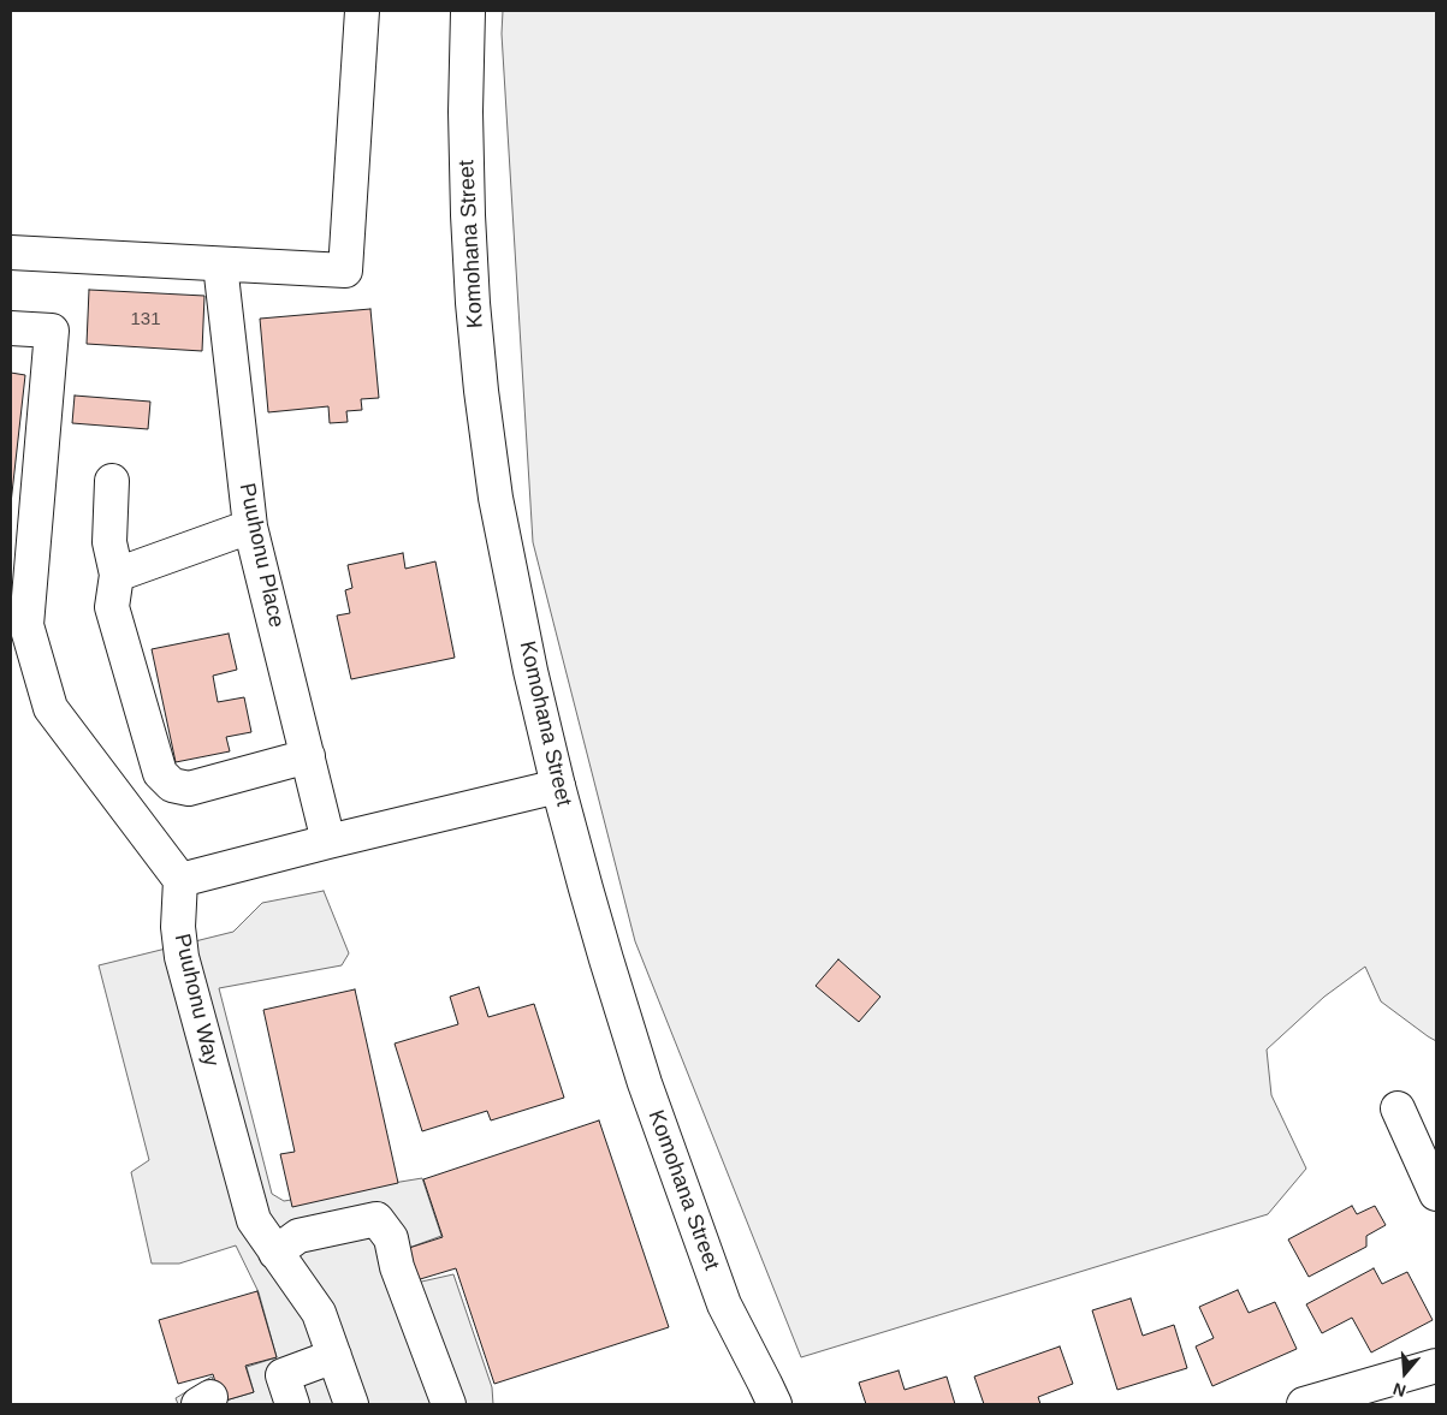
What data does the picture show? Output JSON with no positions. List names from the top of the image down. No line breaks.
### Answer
{"streets":{"main road":["Komohana Street","Puuhonu Place","Puuhonu Way"]},"house_numbers":["131"],"north":"bottom"}
